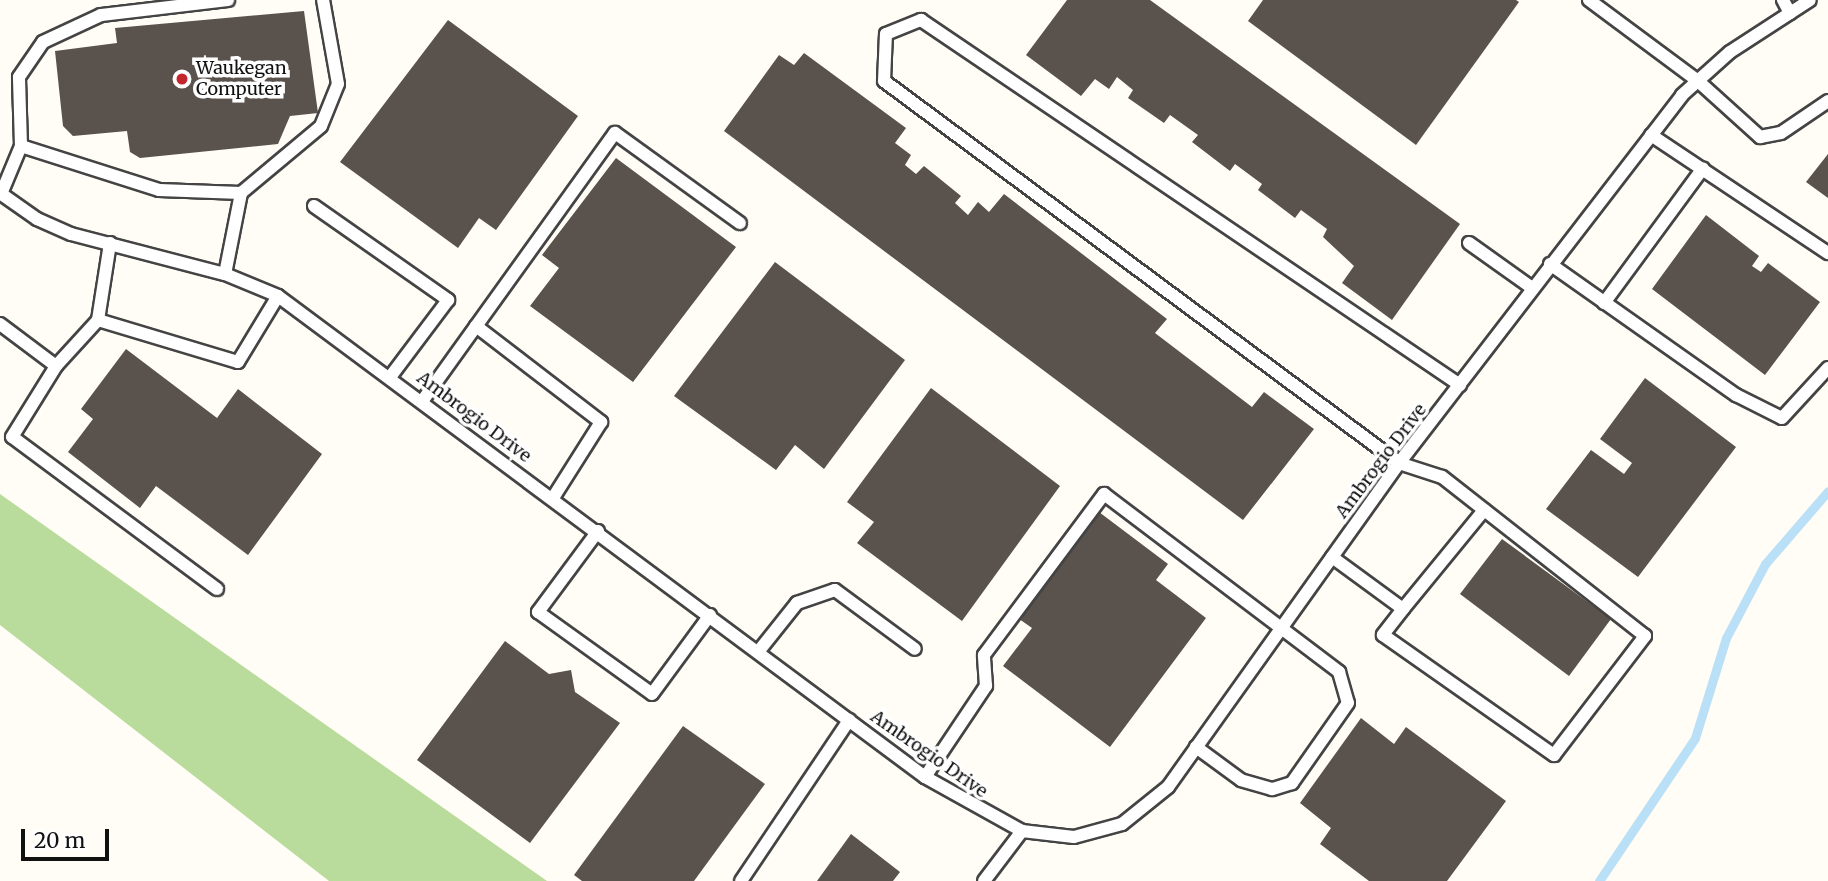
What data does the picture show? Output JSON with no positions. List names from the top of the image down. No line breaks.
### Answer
{"streets":{"lane":["Ambrogio Drive"]},"places":["Waukegan Computer"],"scale_bar":"20 m"}
